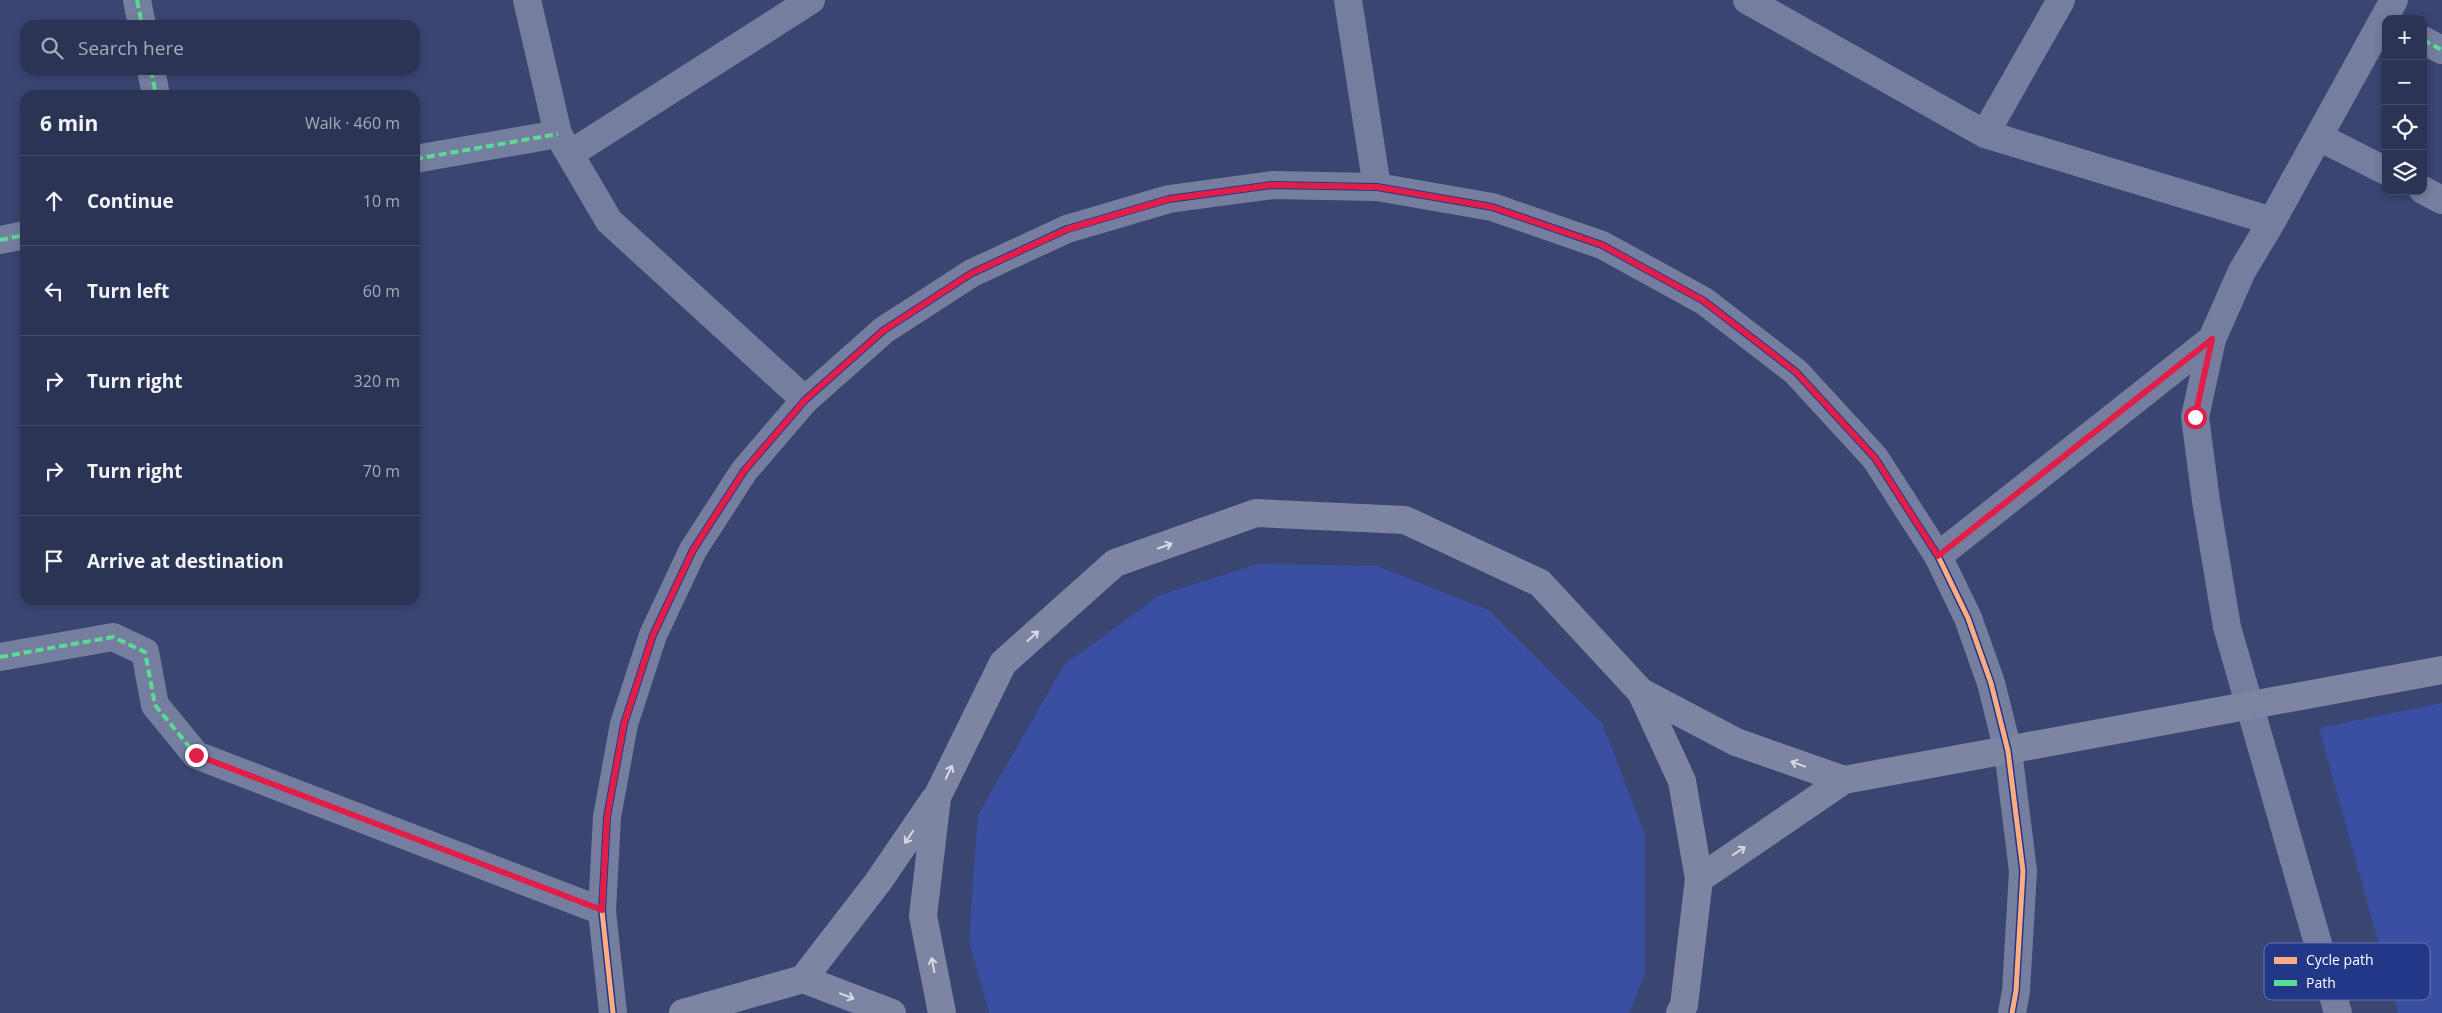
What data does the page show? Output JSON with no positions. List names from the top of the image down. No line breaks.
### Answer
{"legend":["Cycle path","Path"],"page":{"map_buttons":["+","−"],"search":"Search here","heading":["6 min","Walk · 460 m"],"list":[["Continue","10 m"],["Turn left","60 m"],["Turn right","320 m"],["Turn right","70 m"],"Arrive at destination"]}}
